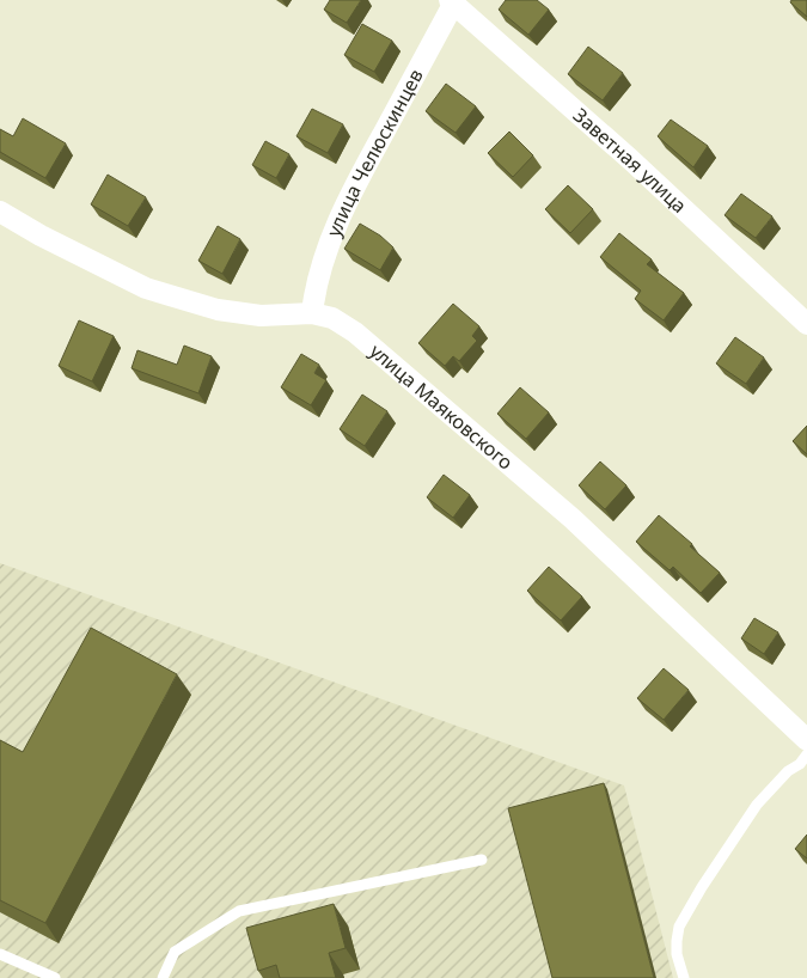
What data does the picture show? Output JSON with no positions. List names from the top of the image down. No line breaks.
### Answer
{"streets":{"street":["улица Челюскинцев","Заветная улица","улица Маяковского"]},"crossings":[["улица Челюскинцев","Заветная улица"],["улица Челюскинцев","улица Маяковского"]]}
